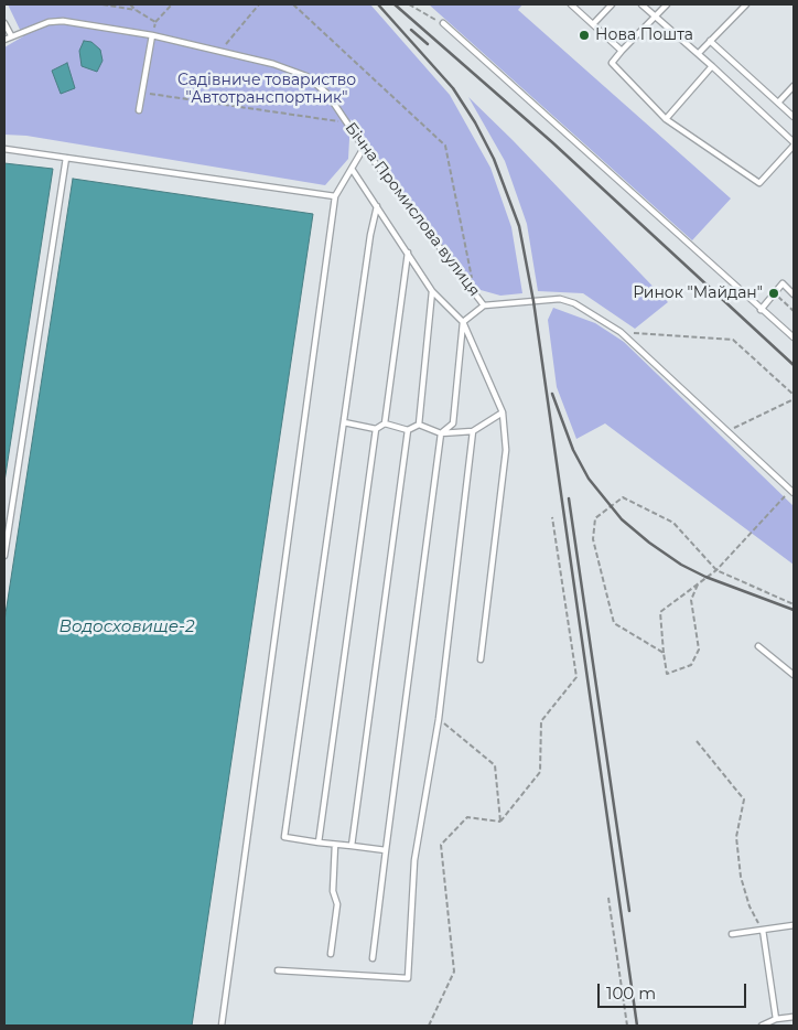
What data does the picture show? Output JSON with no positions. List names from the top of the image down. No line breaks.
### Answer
{"streets":{"lane":["Бічна Промислова вулиця"]},"water":["Водосховище-2"],"parks":["Садівниче товариство \"Автотранспортник\""],"places":["Нова Пошта","Ринок \"Майдан\""],"scale_bar":"100 m"}
